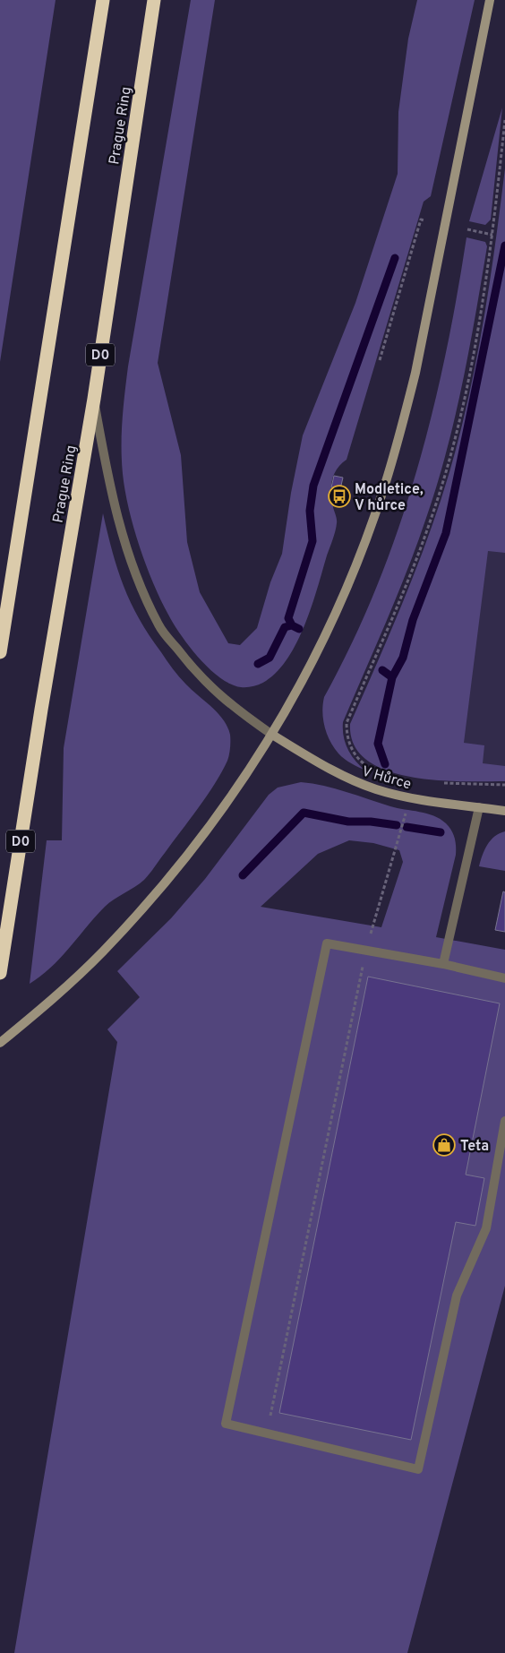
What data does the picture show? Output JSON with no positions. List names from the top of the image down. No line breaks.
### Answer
{"streets":{"highway":["Prague Ring","D0"],"main road":["V Hůrce"]},"places":{"bus stop":["Modletice, V hůrce"],"shop":["Teta"]}}
